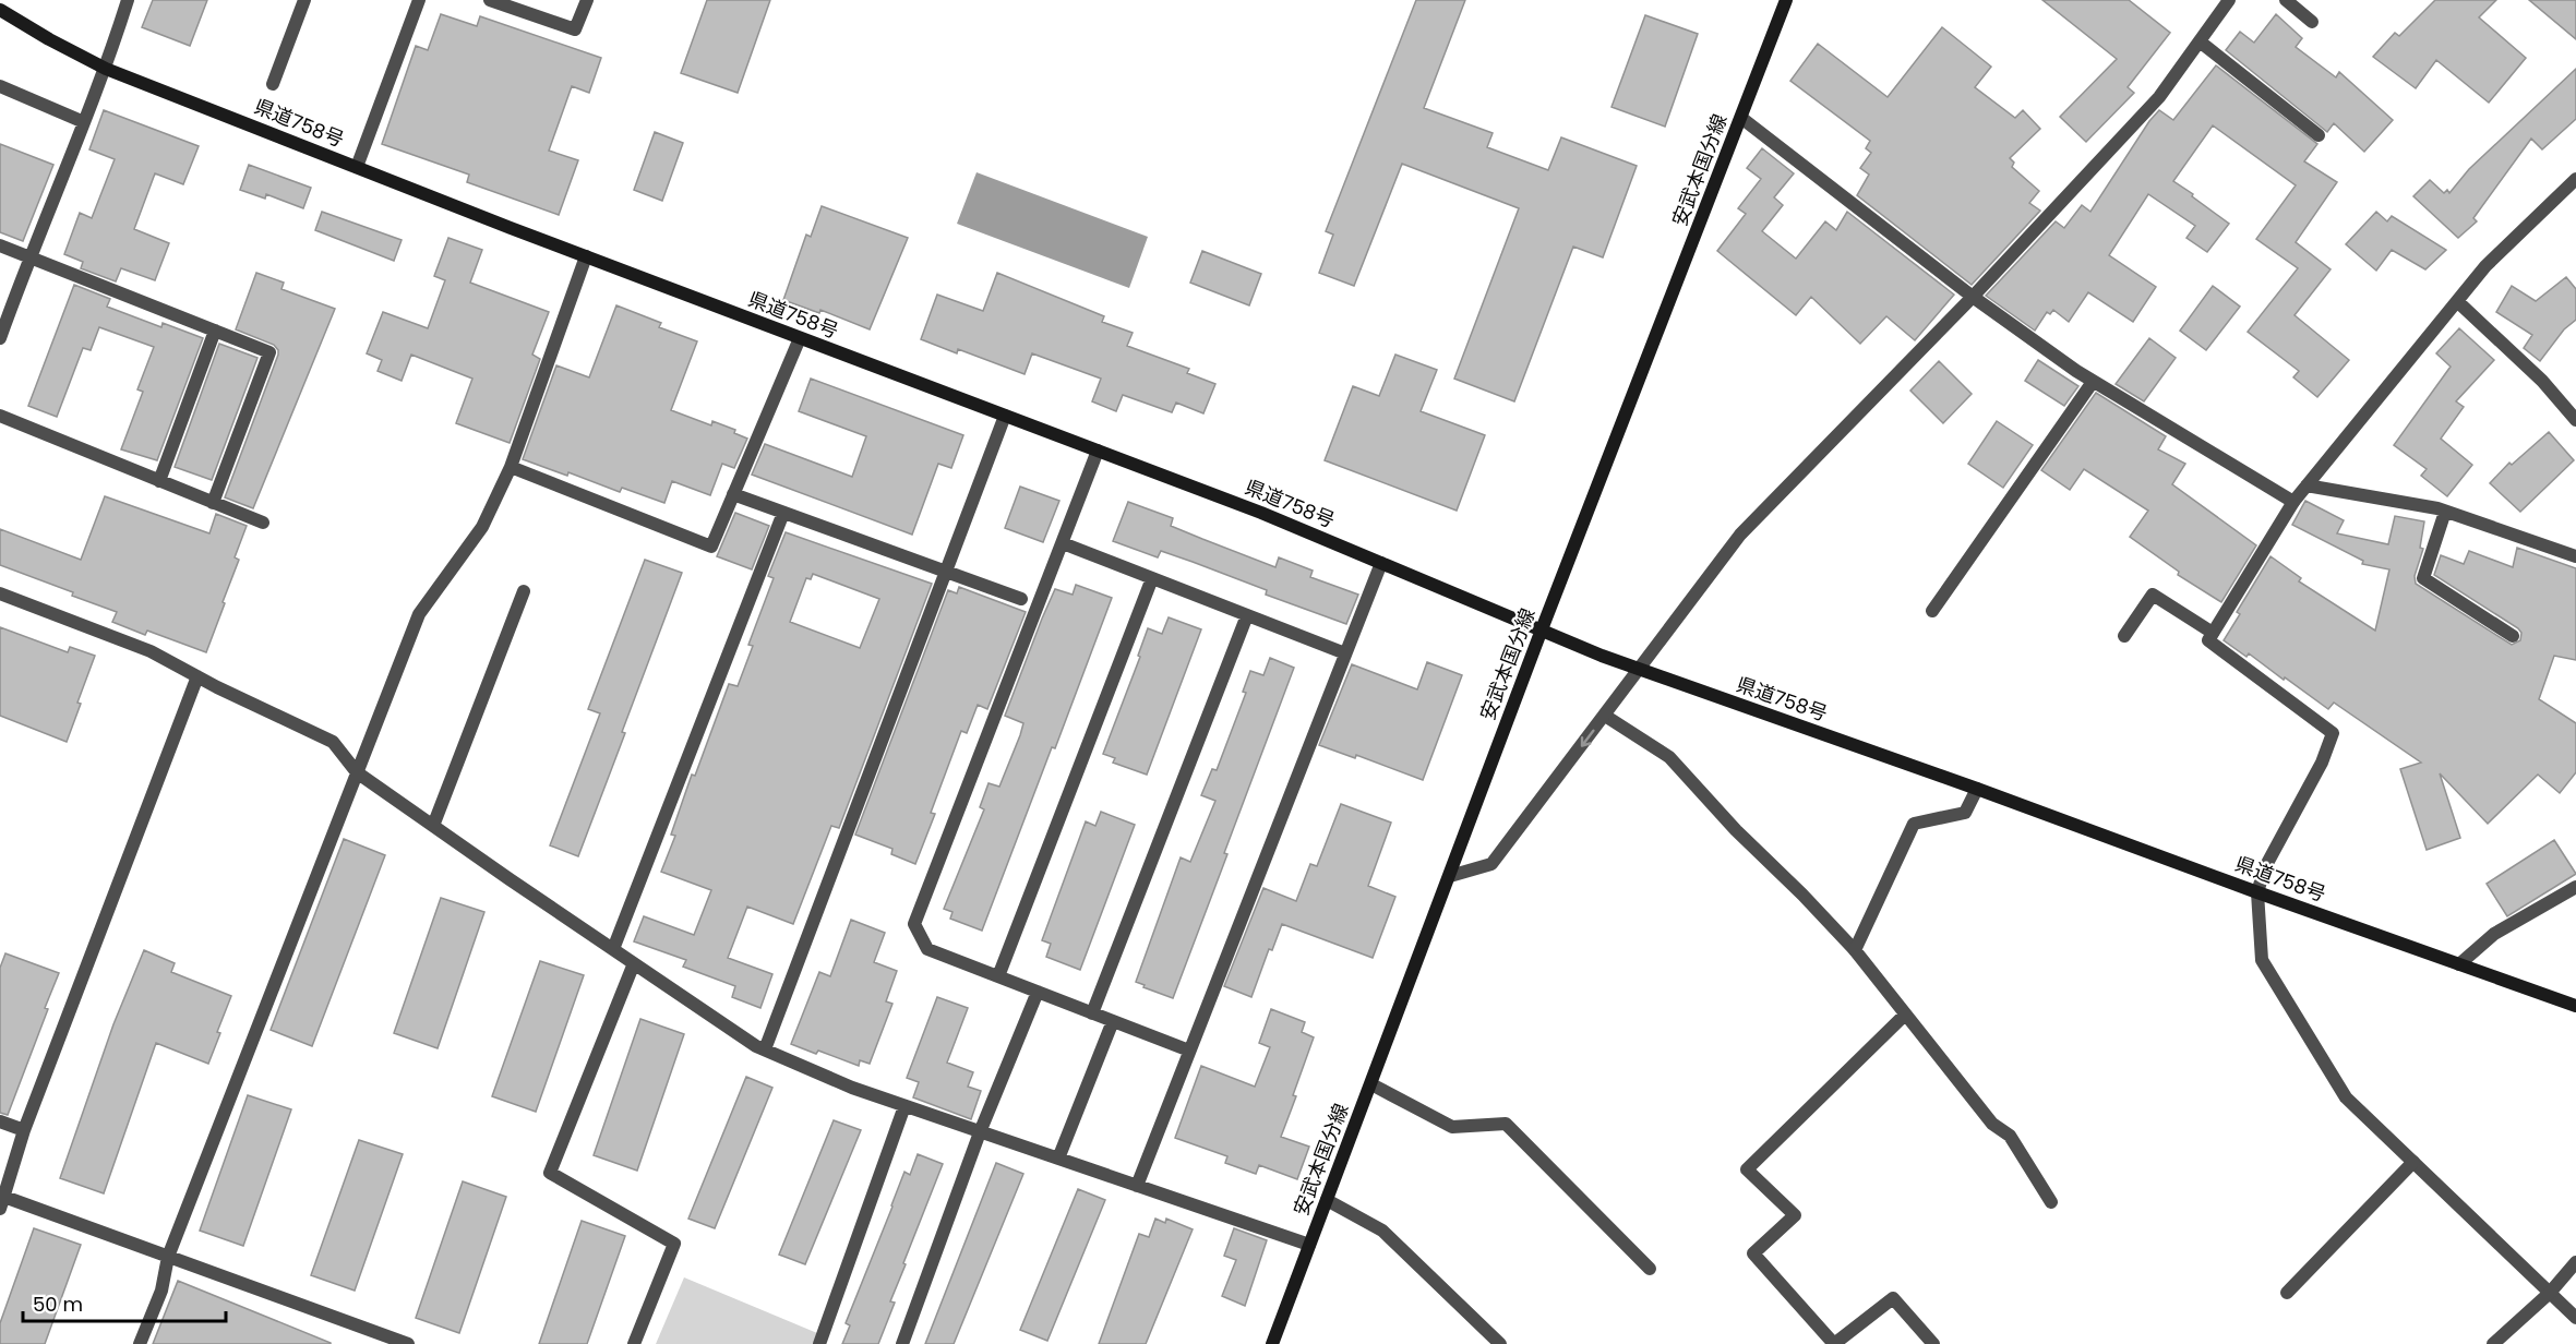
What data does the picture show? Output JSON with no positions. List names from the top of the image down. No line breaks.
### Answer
{"streets":{"main road":["県道758号","安武本国分線"]},"crossings":[["県道758号","安武本国分線"]],"scale_bar":"50 m"}
